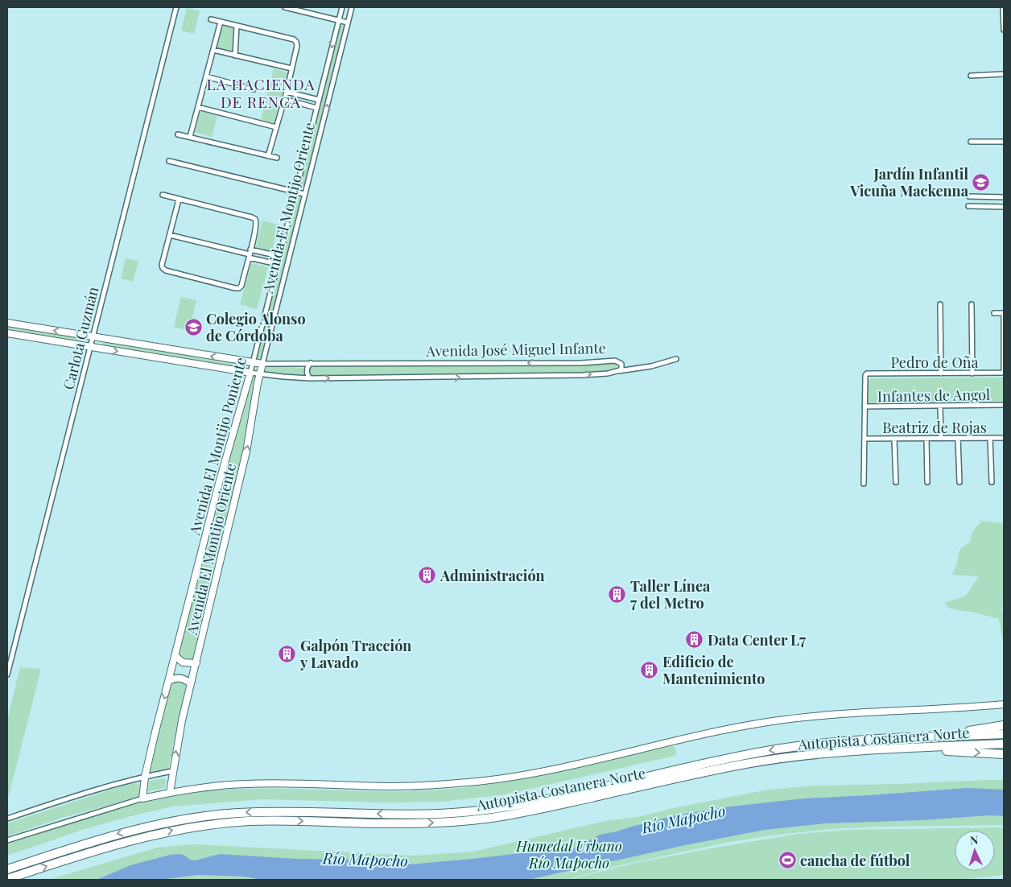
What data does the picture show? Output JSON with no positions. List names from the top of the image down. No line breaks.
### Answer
{"streets":{"highway":["Autopista Costanera Norte"],"street":["Avenida El Montijo Oriente","Carlota Guzmán","Avenida José Miguel Infante","Pedro de Oña","Infantes de Angol","Beatriz de Rojas","Avenida El Montijo Poniente"]},"crossings":[["Avenida El Montijo Oriente","Avenida José Miguel Infante"],["Carlota Guzmán","Avenida José Miguel Infante"],["Avenida José Miguel Infante","Avenida El Montijo Poniente"],["Pedro de Oña","Infantes de Angol"]],"one_way":["Avenida El Montijo Oriente"],"districts":["LA HACIENDA DE RENCA"],"water":["Río Mapocho"],"parks":["Humedal Urbano Río Mapocho"],"places":{"school or university":["Jardín Infantil Vicuña Mackenna","Colegio Alonso de Córdoba"],"building":["Administración","Taller Línea 7 del Metro","Data Center L7","Galpón Tracción y Lavado","Edificio de Mantenimiento"],"sports":["cancha de fútbol"]},"north":"top"}
